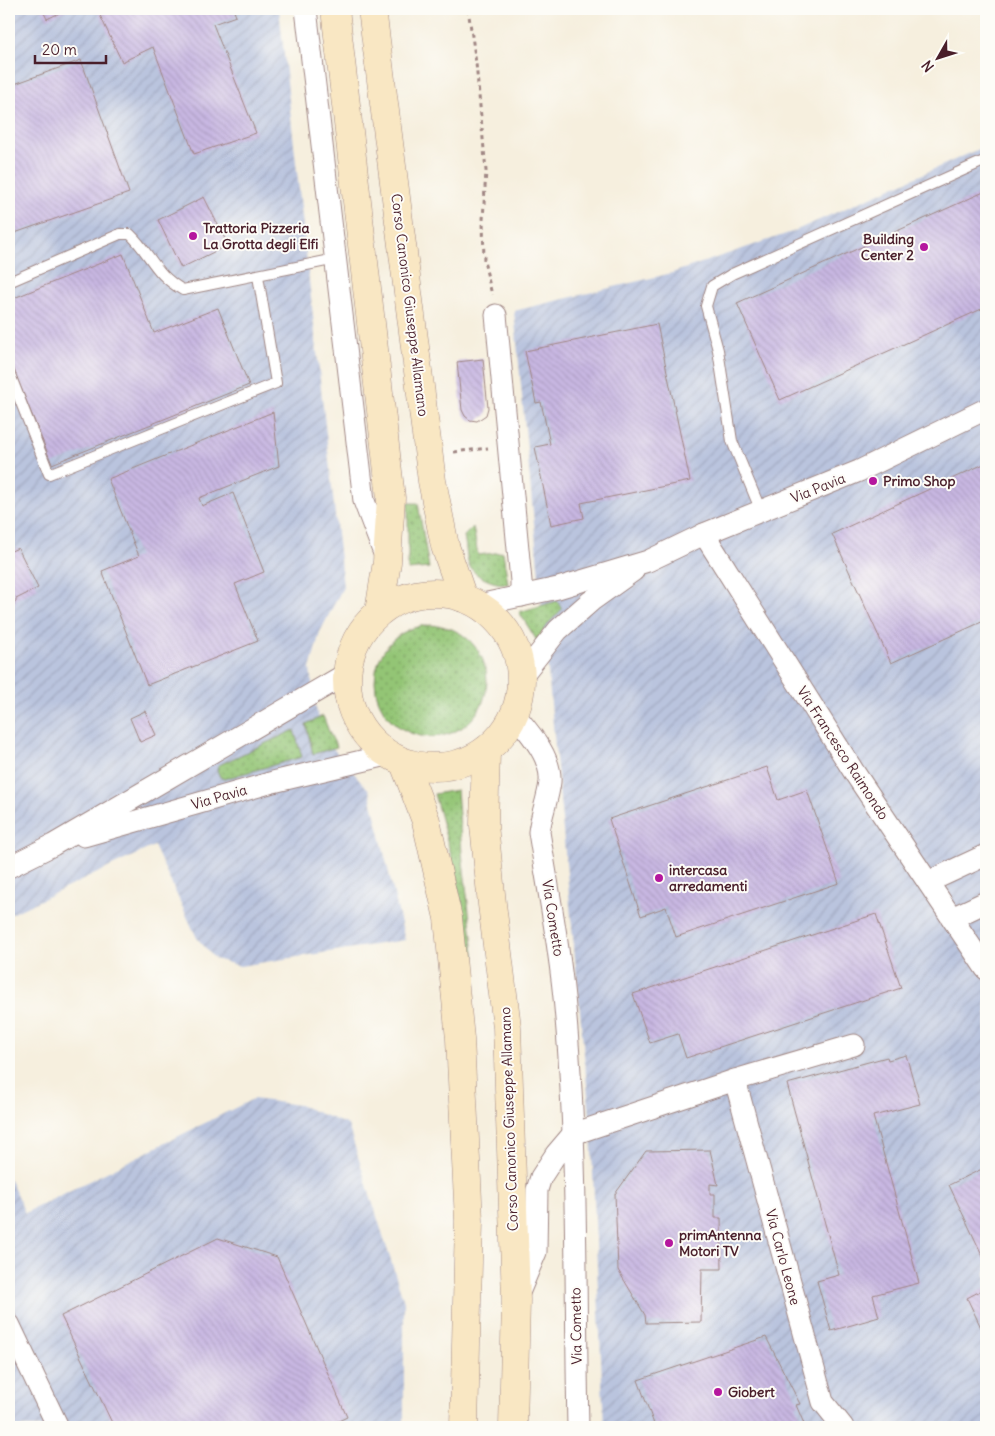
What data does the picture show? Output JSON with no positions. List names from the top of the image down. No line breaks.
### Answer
{"streets":{"main road":["Corso Canonico Giuseppe Allamano"],"street":["Via Pavia","Via Francesco Raimondo","Via Cometto","Via Carlo Leone"]},"crossings":[["Corso Canonico Giuseppe Allamano","Via Pavia"],["Corso Canonico Giuseppe Allamano","Via Cometto"],["Via Pavia","Via Francesco Raimondo"],["Via Pavia","Via Cometto"]],"places":["Trattoria Pizzeria La Grotta degli Elfi","Building Center 2","Primo Shop","intercasa arredamenti","primAntenna Motori TV","Giobert"],"scale_bar":"20 m","north":"bottom left"}
